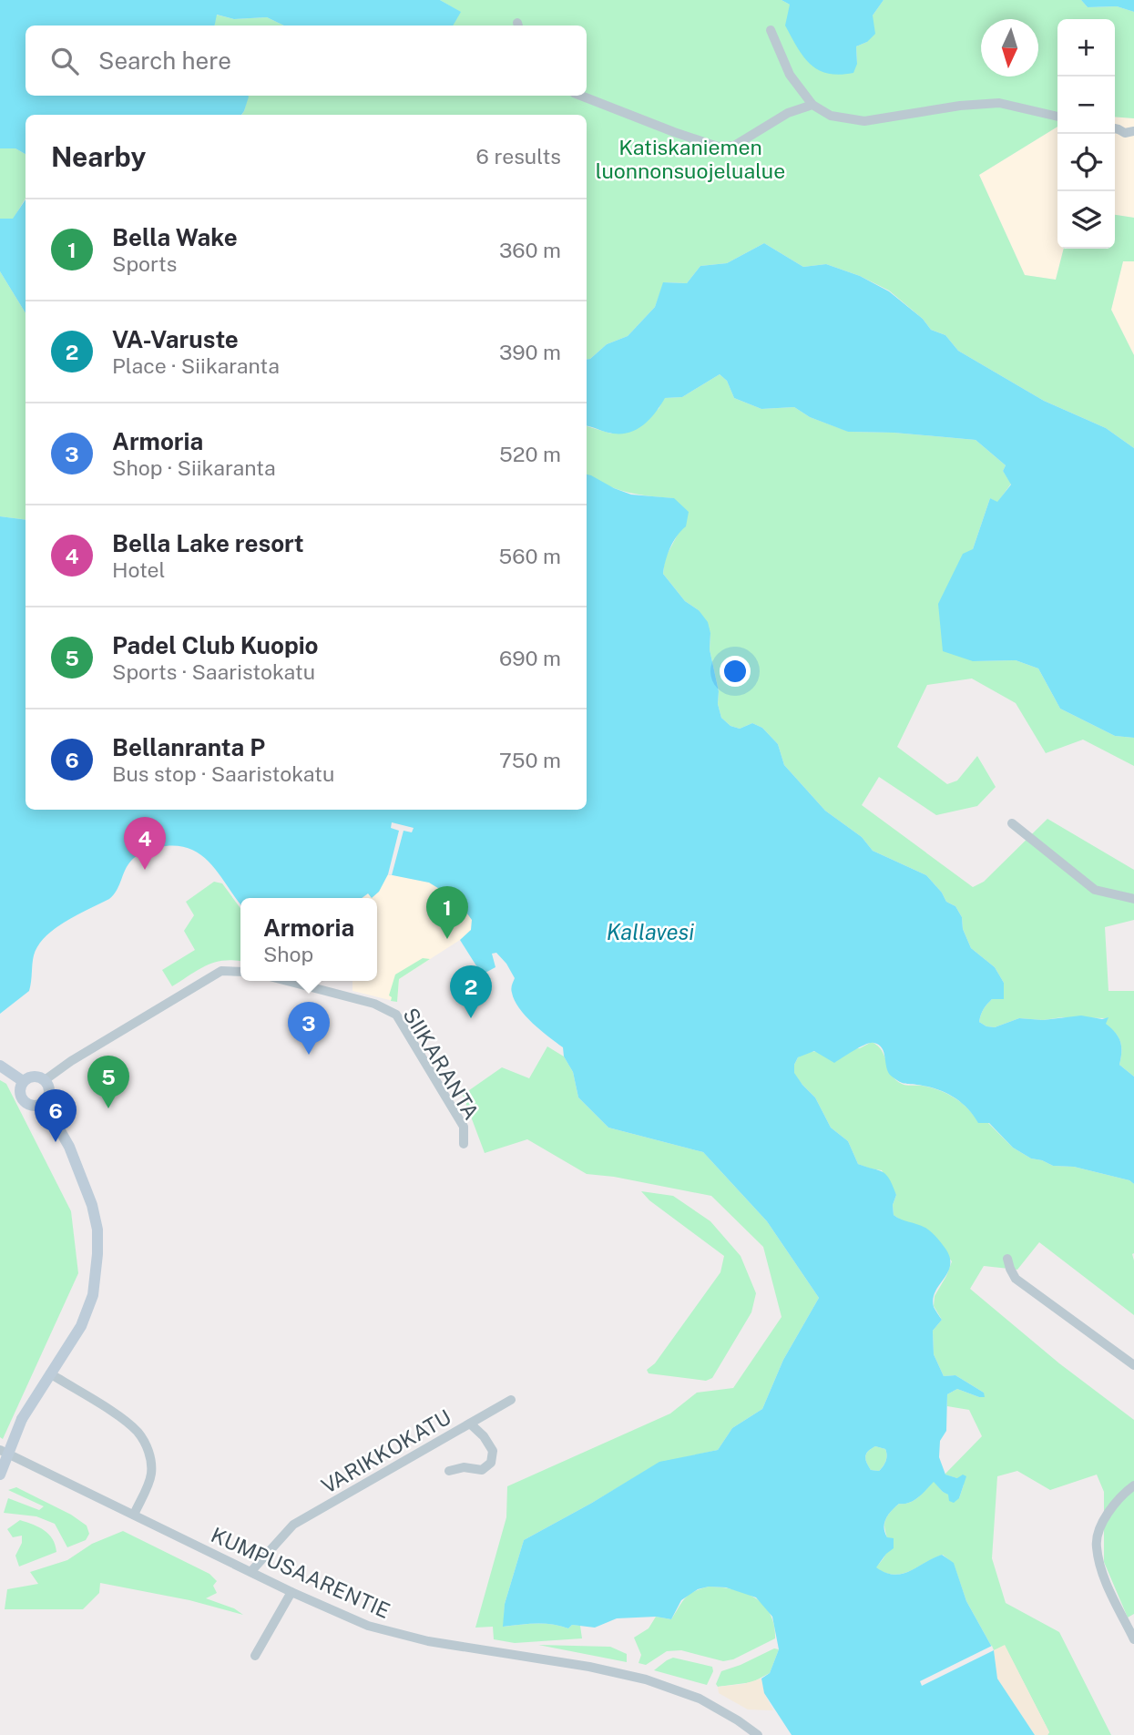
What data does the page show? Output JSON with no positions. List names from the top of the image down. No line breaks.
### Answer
{"streets":{"street":["SIIKARANTA","VARIKKOKATU","KUMPUSAARENTIE"]},"crossings":[["VARIKKOKATU","KUMPUSAARENTIE"]],"water":["Kallavesi"],"parks":["Katiskaniemen luonnonsuojelualue"],"north":"bottom","page":{"map_buttons":["+","−"],"search":"Search here","heading":["Nearby","6 results"],"list":[{"mark":"1","name":"Bella Wake","note":"Sports","value":"360 m"},{"mark":"2","name":"VA-Varuste","note":"Place · Siikaranta","value":"390 m"},{"mark":"3","name":"Armoria","note":"Shop · Siikaranta","value":"520 m"},{"mark":"4","name":"Bella Lake resort","note":"Hotel","value":"560 m"},{"mark":"5","name":"Padel Club Kuopio","note":"Sports · Saaristokatu","value":"690 m"},{"mark":"6","name":"Bellanranta P","note":"Bus stop · Saaristokatu","value":"750 m"}],"pins":["4","1","2","3","5","6"],"popup":["Armoria","Shop"]}}
